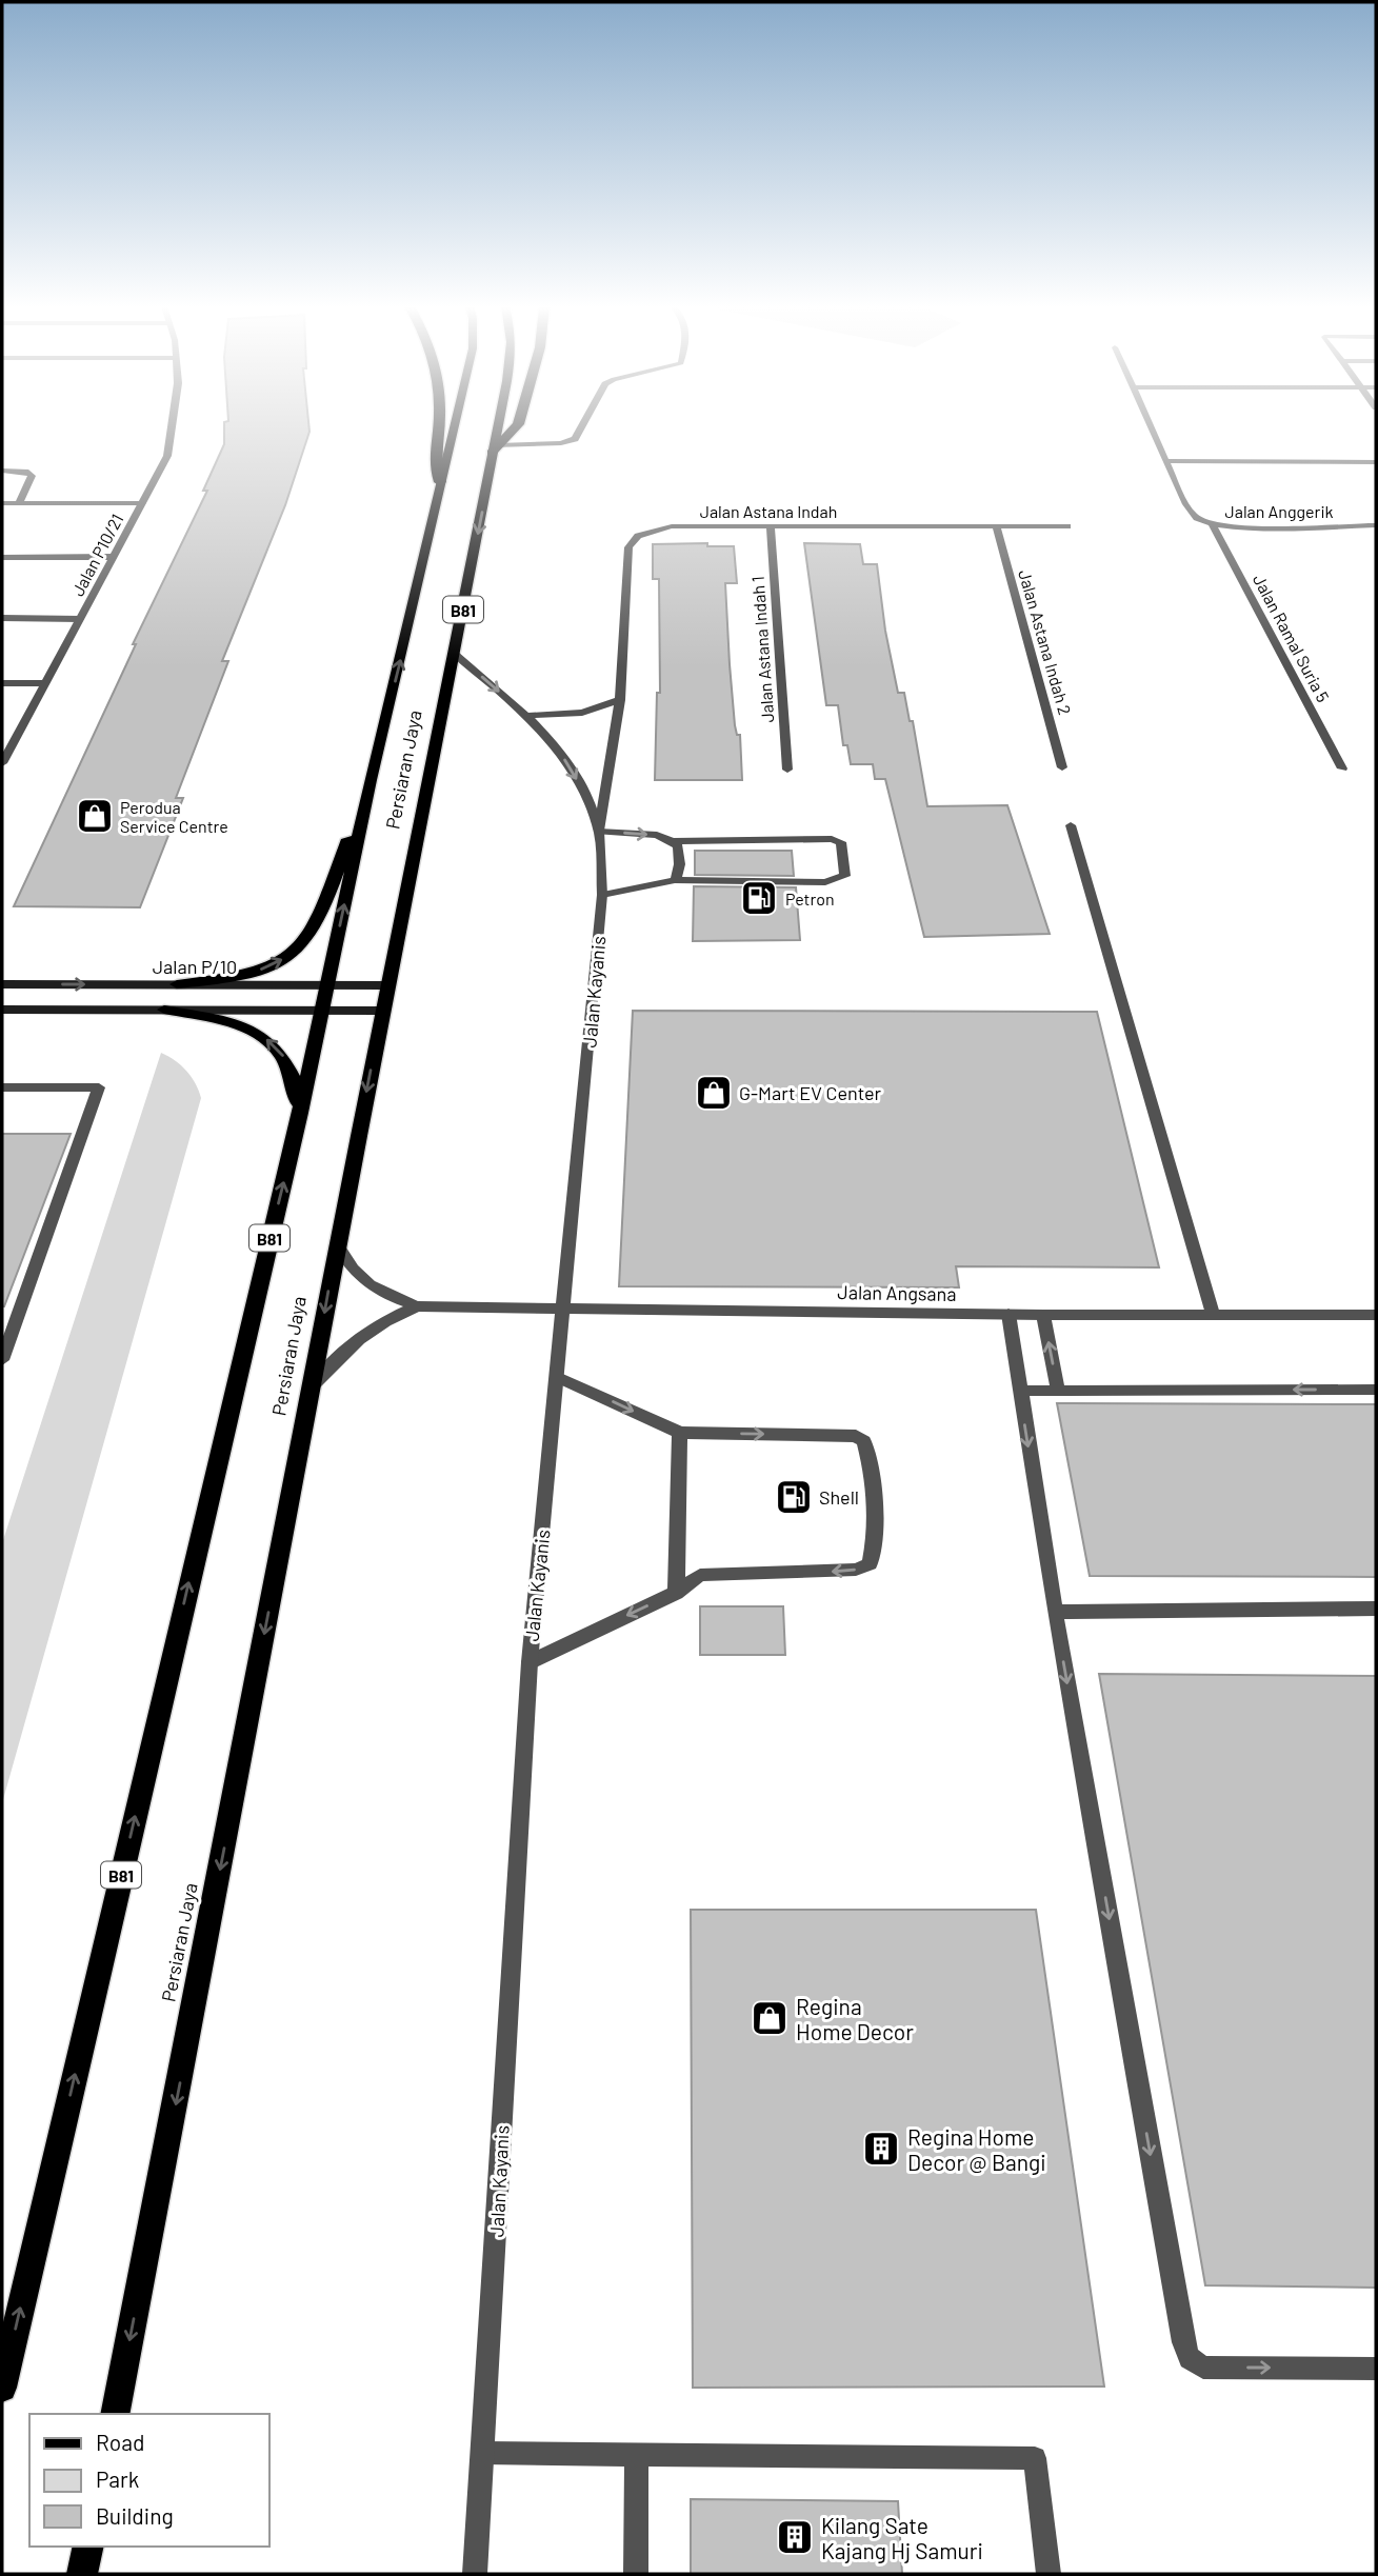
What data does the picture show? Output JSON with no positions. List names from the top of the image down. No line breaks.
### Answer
{"streets":{"main road":["B81","Persiaran Jaya"],"street":["Jalan Astana Indah","Jalan Anggerik","Jalan P10/21","Jalan Ramal Suria 5","Jalan Astana Indah 2","Jalan Astana Indah 1","Jalan P/10","Jalan Kayanis","Jalan Angsana"]},"crossings":[["Jalan Astana Indah","Jalan Astana Indah 2"],["Jalan Astana Indah","Jalan Astana Indah 1"],["Jalan Astana Indah","Jalan Kayanis"],["Jalan Anggerik","Jalan Ramal Suria 5"],["Persiaran Jaya","Jalan P/10"],["Persiaran Jaya","Jalan Kayanis"],["Persiaran Jaya","Jalan Angsana"],["Jalan Kayanis","Jalan Angsana"]],"places":{"shop":["Perodua Service Centre","G-Mart EV Center","Regina Home Decor"],"fuel station":["Petron","Shell"],"building":["Regina Home Decor @ Bangi","Kilang Sate Kajang Hj Samuri"]},"legend":["Road","Park","Building"]}
